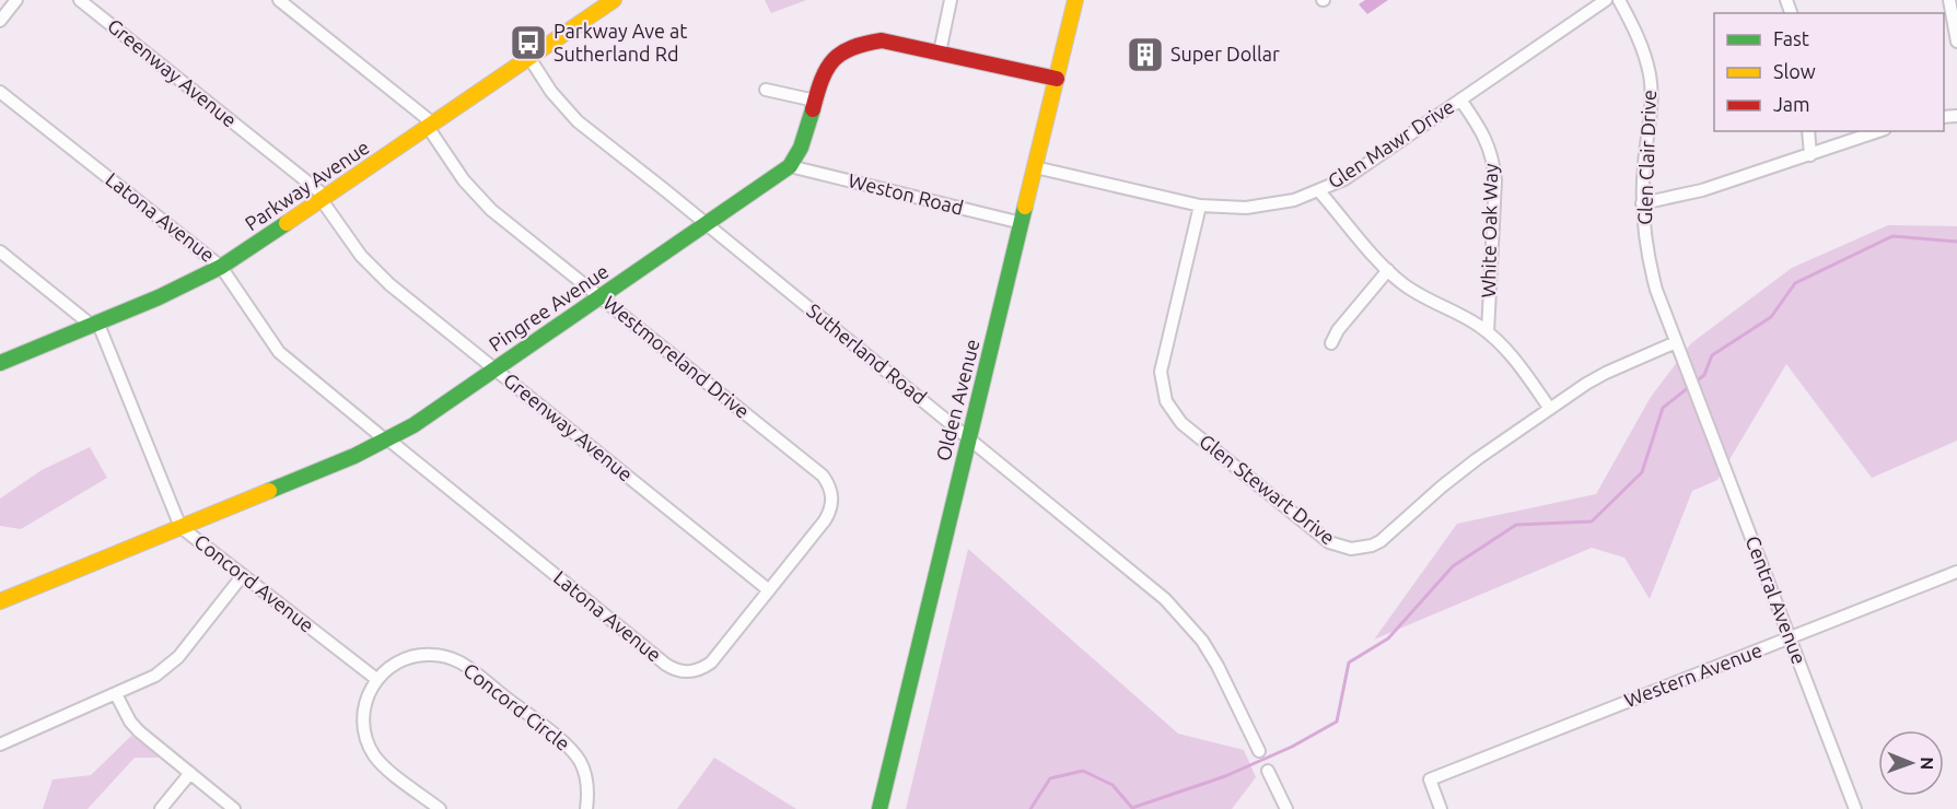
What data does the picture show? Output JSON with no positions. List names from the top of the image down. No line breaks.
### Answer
{"streets":{"main road":["Parkway Avenue","Pingree Avenue","Olden Avenue"],"street":["Greenway Avenue","Glen Mawr Drive","Glen Clair Drive","Weston Road","Latona Avenue","White Oak Way","Sutherland Road","Westmoreland Drive","Glen Stewart Drive","Concord Avenue","Central Avenue","Western Avenue","Concord Circle"]},"crossings":[["Greenway Avenue","Parkway Avenue"],["Greenway Avenue","Latona Avenue"],["Greenway Avenue","Pingree Avenue"],["Glen Mawr Drive","White Oak Way"],["Glen Mawr Drive","Olden Avenue"],["Glen Mawr Drive","Glen Stewart Drive"],["Glen Clair Drive","Glen Stewart Drive"],["Glen Clair Drive","Central Avenue"],["Parkway Avenue","Latona Avenue"],["Parkway Avenue","Sutherland Road"],["Parkway Avenue","Westmoreland Drive"],["Parkway Avenue","Concord Avenue"],["Weston Road","Pingree Avenue"],["Weston Road","Olden Avenue"],["Latona Avenue","Pingree Avenue"],["Latona Avenue","Westmoreland Drive"],["Pingree Avenue","Sutherland Road"],["Pingree Avenue","Westmoreland Drive"],["Pingree Avenue","Olden Avenue"],["Pingree Avenue","Concord Avenue"],["Sutherland Road","Olden Avenue"],["Concord Avenue","Concord Circle"],["Central Avenue","Western Avenue"]],"places":{"bus stop":["Parkway Ave at Sutherland Rd"],"building":["Super Dollar"]},"legend":["Fast","Slow","Jam"],"north":"right"}
